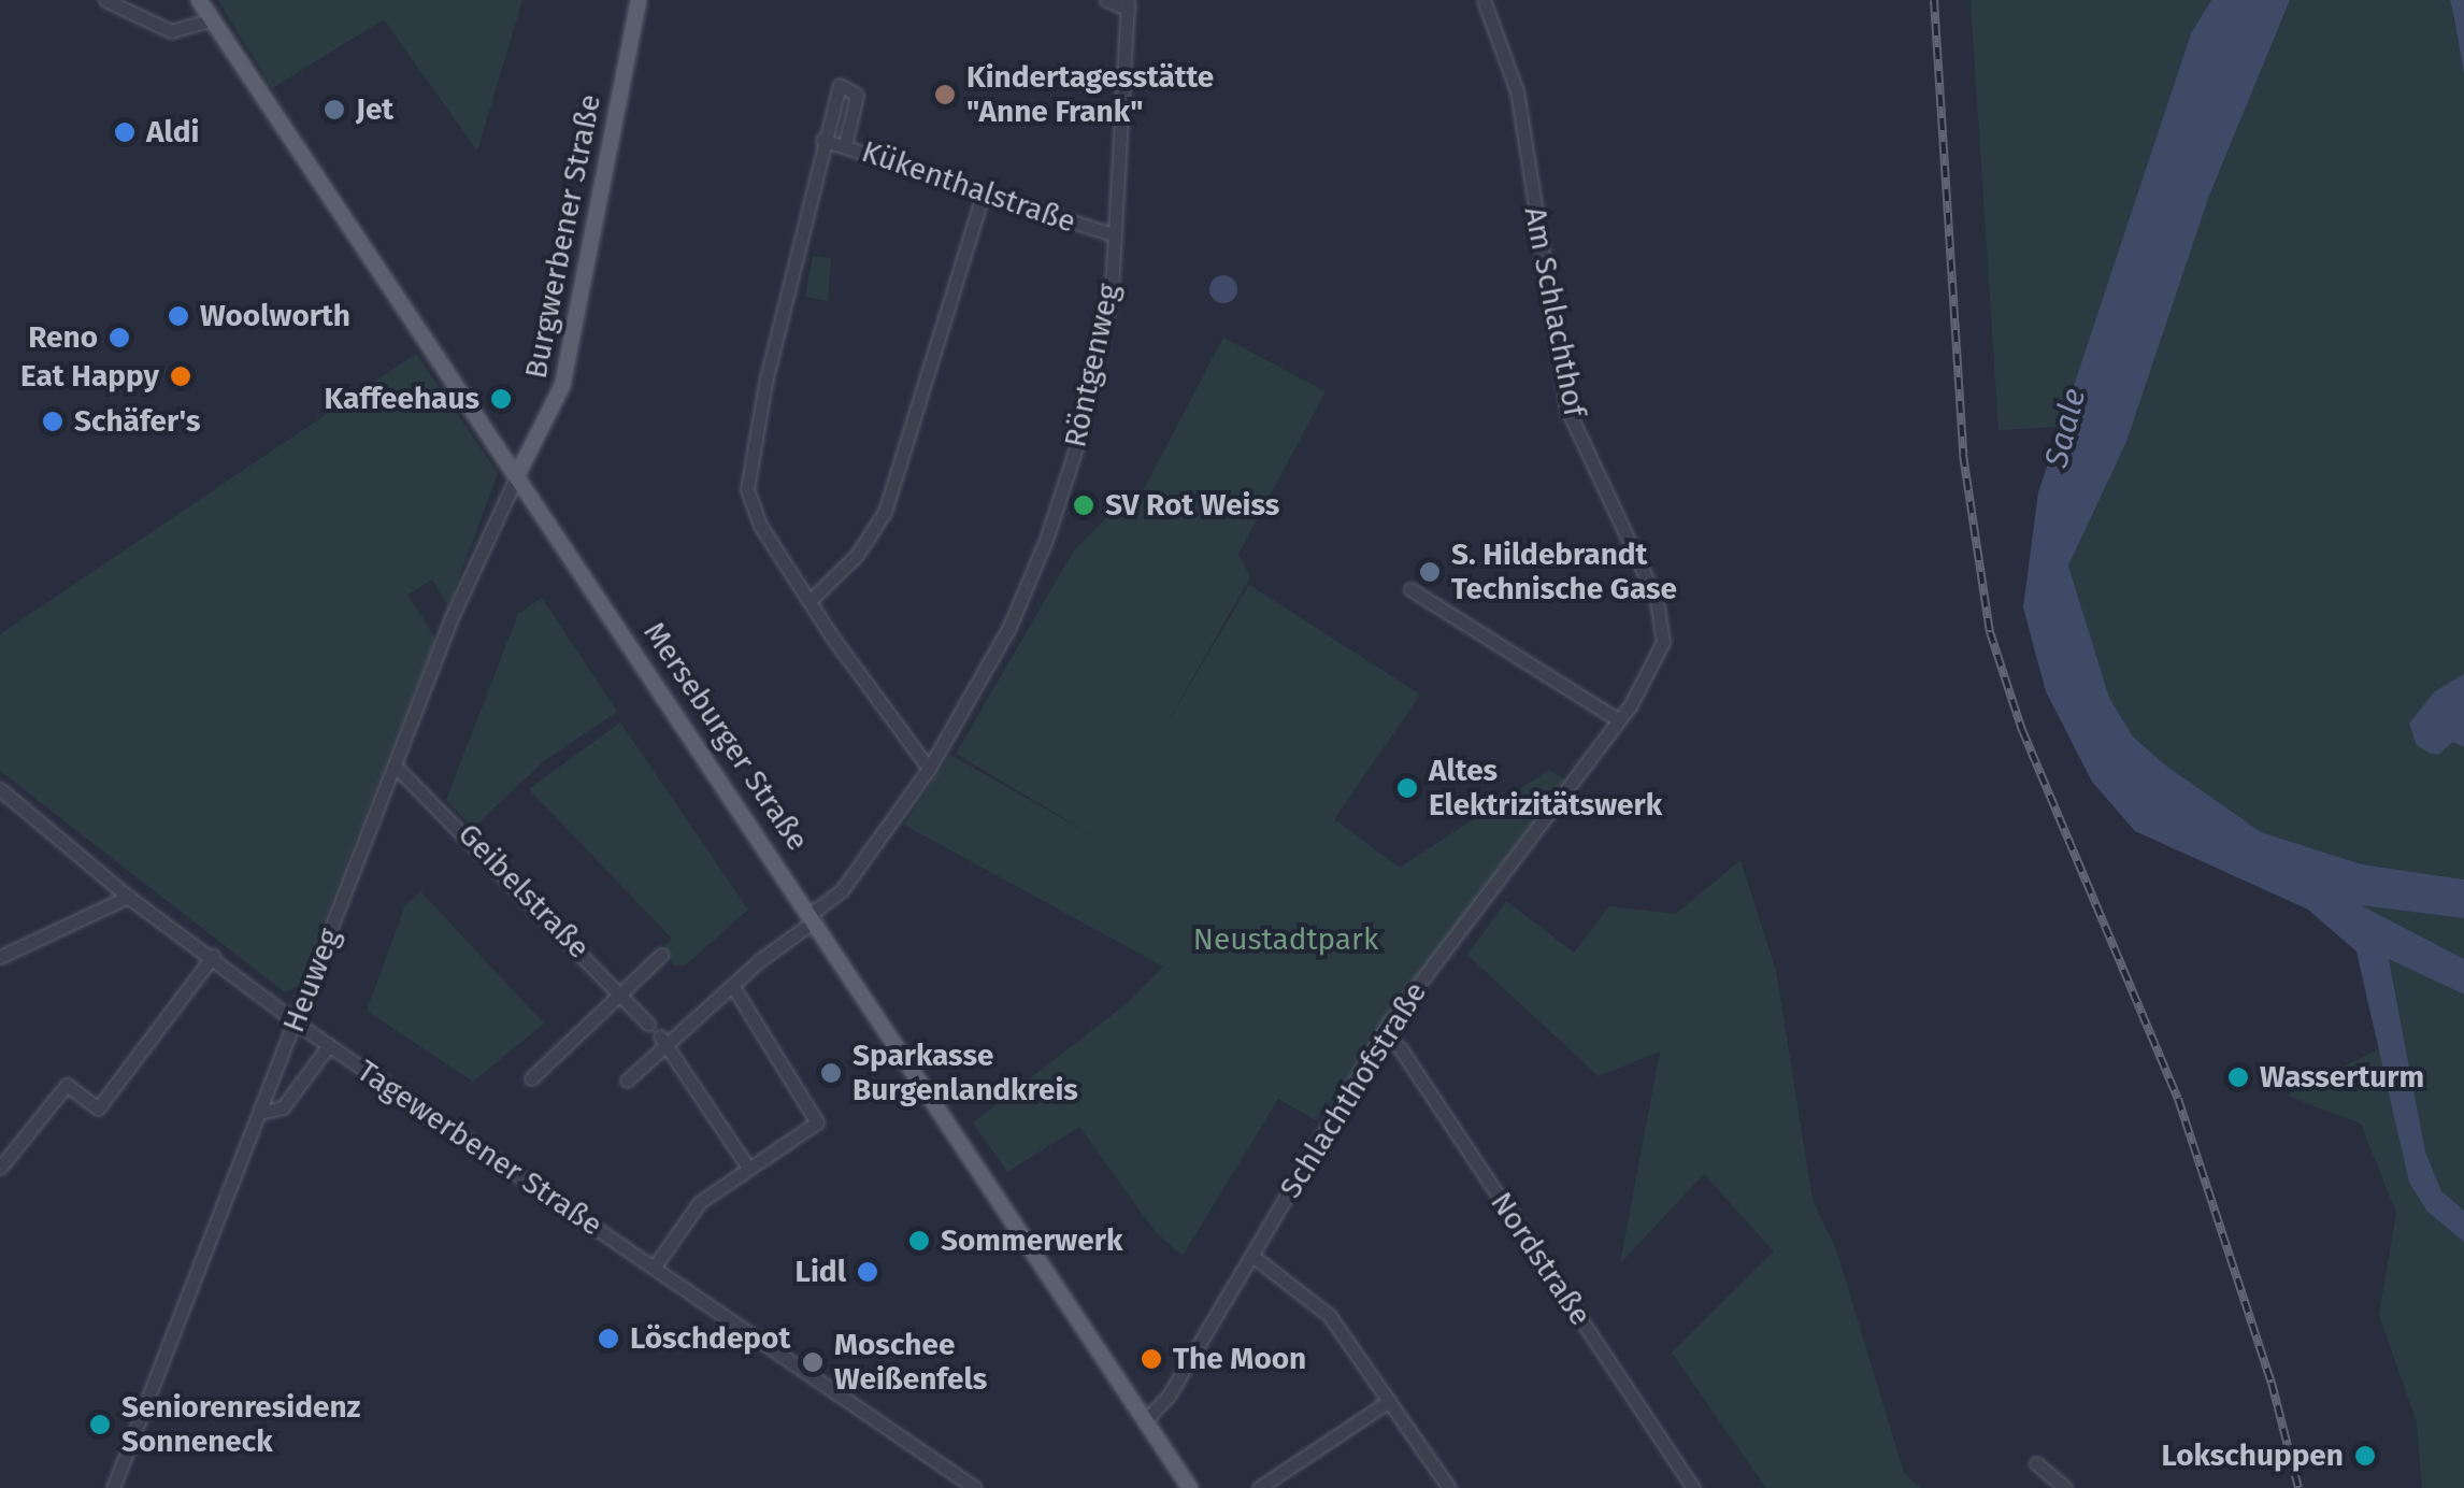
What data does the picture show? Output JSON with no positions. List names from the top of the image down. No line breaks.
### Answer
{"streets":{"main road":["Burgwerbener Straße","Merseburger Straße"],"street":["Kükenthalstraße","Am Schlachthof","Röntgenweg","Geibelstraße","Heuweg","Schlachthofstraße","Tagewerbener Straße","Nordstraße"]},"crossings":[["Kükenthalstraße","Röntgenweg"],["Burgwerbener Straße","Merseburger Straße"],["Burgwerbener Straße","Heuweg"],["Am Schlachthof","Schlachthofstraße"],["Röntgenweg","Merseburger Straße"],["Merseburger Straße","Heuweg"],["Merseburger Straße","Schlachthofstraße"],["Geibelstraße","Heuweg"],["Heuweg","Tagewerbener Straße"],["Schlachthofstraße","Nordstraße"]],"water":["Saale"],"parks":["Neustadtpark"],"places":["Kindertagesstätte \"Anne Frank\"","Jet","Aldi","Woolworth","Reno","Eat Happy","Kaffeehaus","Schäfer's","SV Rot Weiss","S. Hildebrandt Technische Gase","Altes Elektrizitätswerk","Sparkasse Burgenlandkreis","Wasserturm","Sommerwerk","Lidl","Löschdepot","The Moon","Moschee Weißenfels","Seniorenresidenz Sonneneck","Lokschuppen"]}
